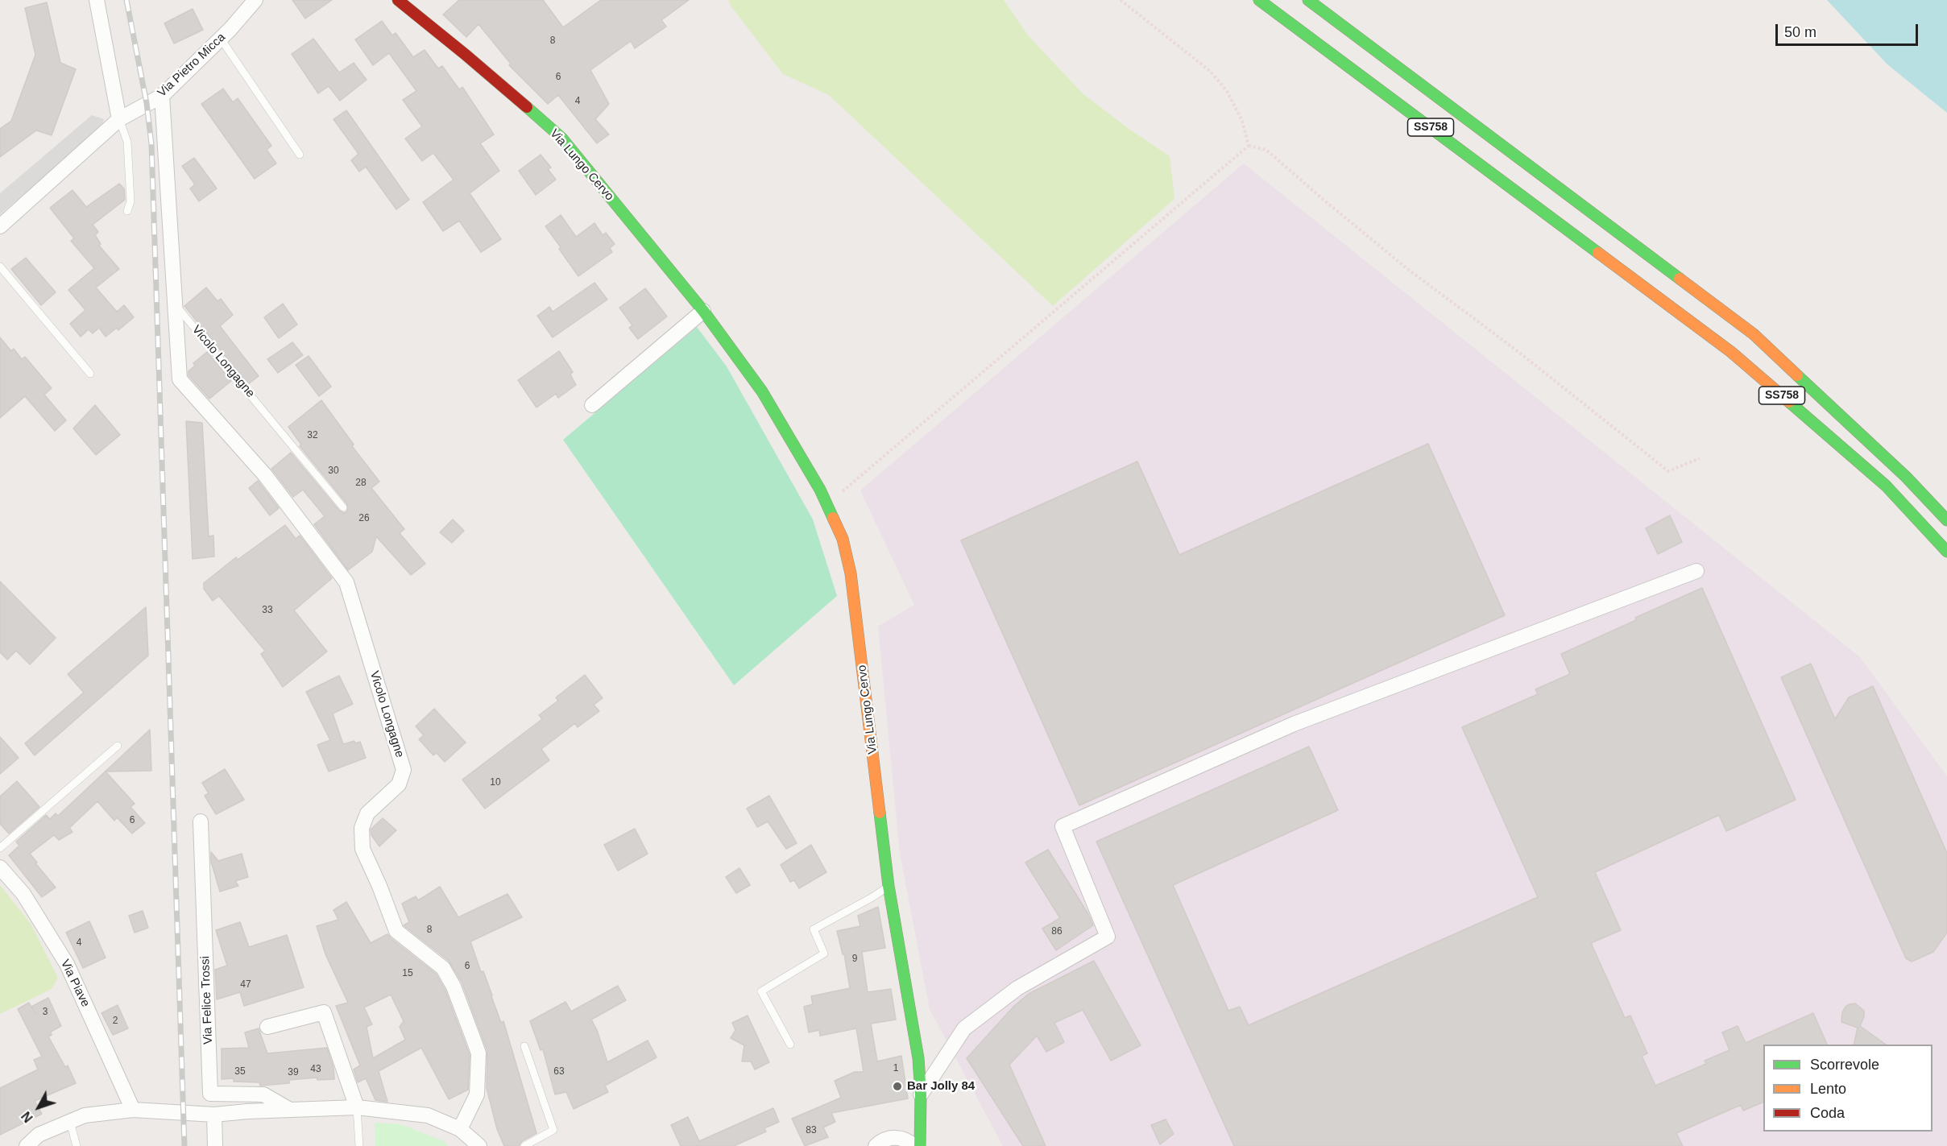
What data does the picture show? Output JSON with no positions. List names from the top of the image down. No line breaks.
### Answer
{"streets":{"main road":["SS758","Via Lungo Cervo"],"street":["Via Pietro Micca","Vicolo Longagne","Via Piave","Via Felice Trossi"]},"crossings":[["Via Pietro Micca","Vicolo Longagne"]],"places":["Bar Jolly 84"],"house_numbers":["8","6","4","32","30","28","26","33","10","6","8","86","4","9","6","15","47","3","2","1","43","35","63","39","83"],"legend":["Scorrevole","Lento","Coda"],"scale_bar":"50 m","north":"bottom left"}
